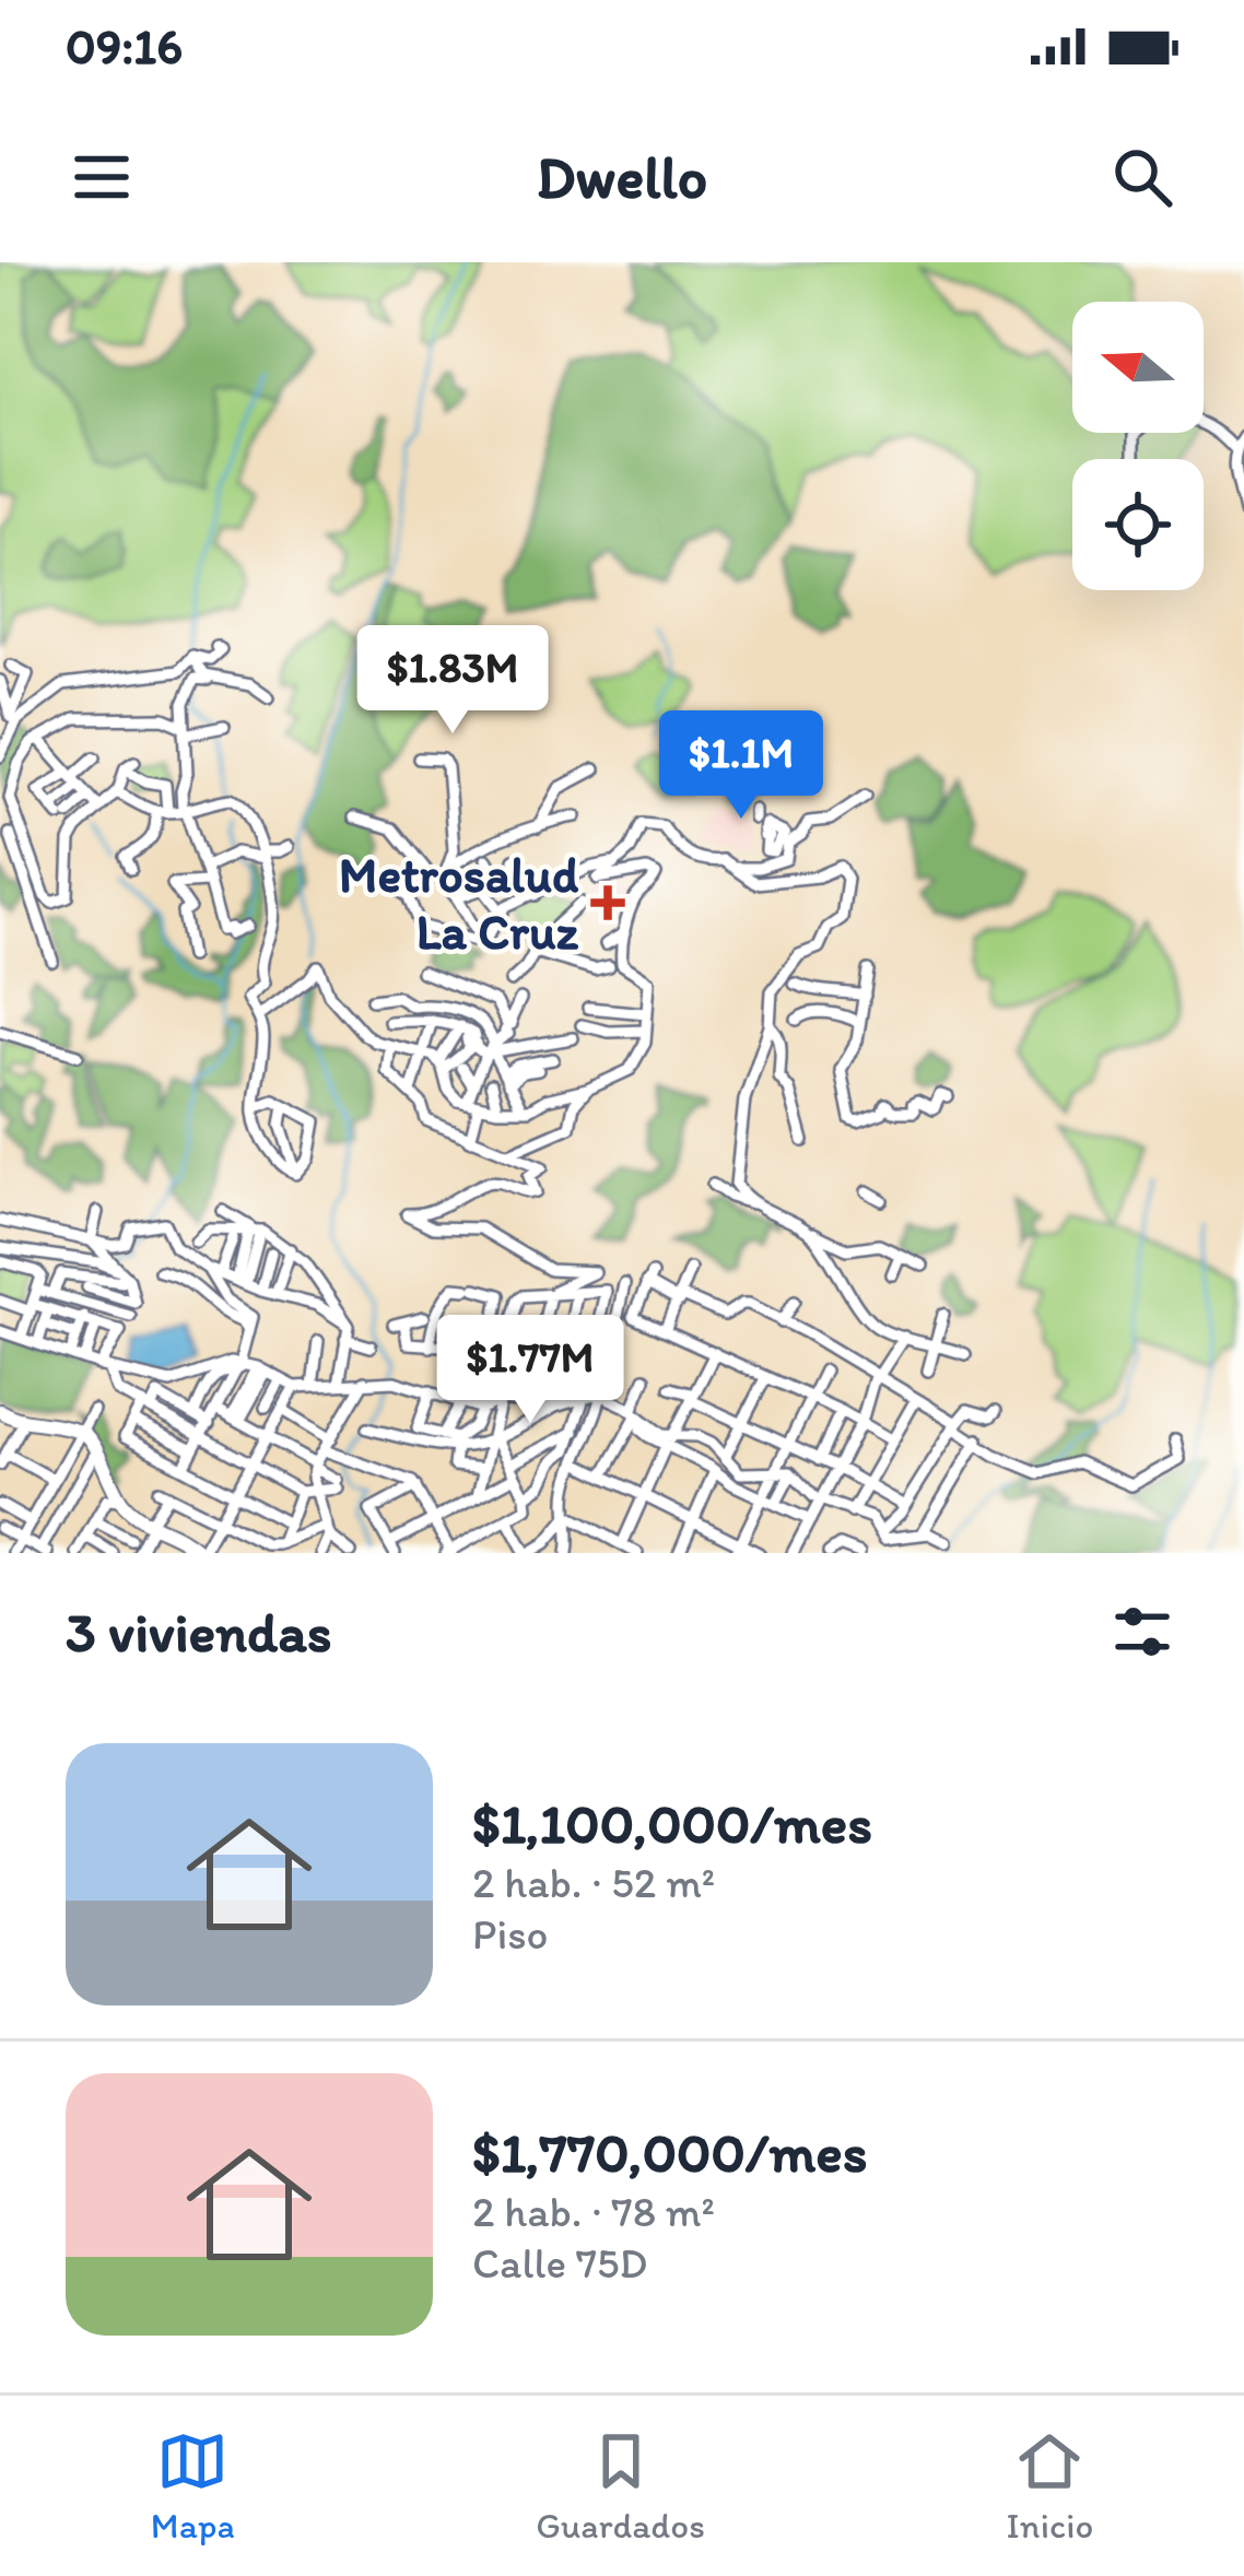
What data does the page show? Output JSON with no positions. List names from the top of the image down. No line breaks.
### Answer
{"places":{"health":["Metrosalud La Cruz"]},"north":"left","page":{"status":"09:16","header":"Dwello","price":["$1.83M","$1.1M","$1.77M"],"heading":"3 viviendas","list":[{"name":"$1,100,000/mes","note":"2 hab. · 52 m² · Piso"},{"name":"$1,770,000/mes","note":"2 hab. · 78 m² · Calle 75D"}],"tabs":["Mapa","Guardados","Inicio"]}}
